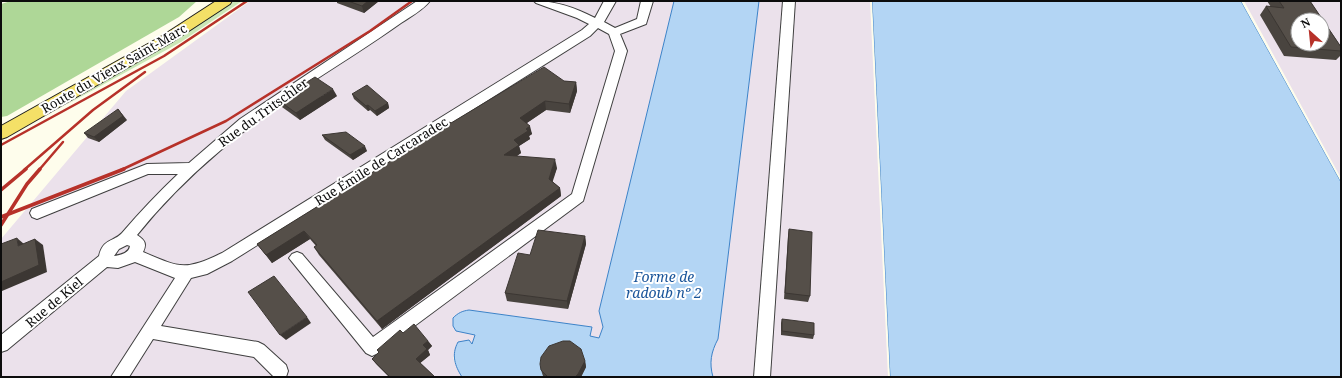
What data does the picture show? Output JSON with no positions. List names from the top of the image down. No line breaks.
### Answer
{"streets":{"main road":["Route du Vieux Saint-Marc"],"street":["Rue du Tritschler","Rue Émile de Carcaradec","Rue de Kiel"]},"crossings":[["Rue du Tritschler","Rue Émile de Carcaradec"],["Rue du Tritschler","Rue de Kiel"],["Rue Émile de Carcaradec","Rue de Kiel"]],"water":["Forme de radoub nº 2"],"north":"top left"}
